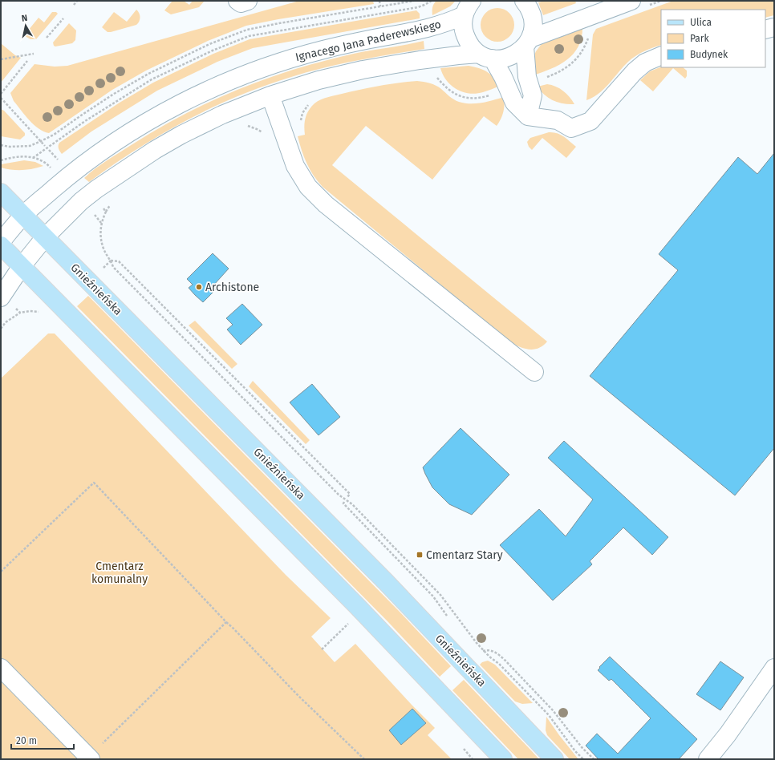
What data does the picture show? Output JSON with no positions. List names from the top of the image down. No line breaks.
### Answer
{"streets":{"main road":["Gnieźnieńska"],"street":["Ignacego Jana Paderewskiego"]},"crossings":[["Ignacego Jana Paderewskiego","Gnieźnieńska"]],"parks":["Cmentarz komunalny"],"places":{"other":["Archistone"],"transit":["Cmentarz Stary"]},"legend":["Ulica","Park","Budynek"],"scale_bar":"20 m","north":"top"}
